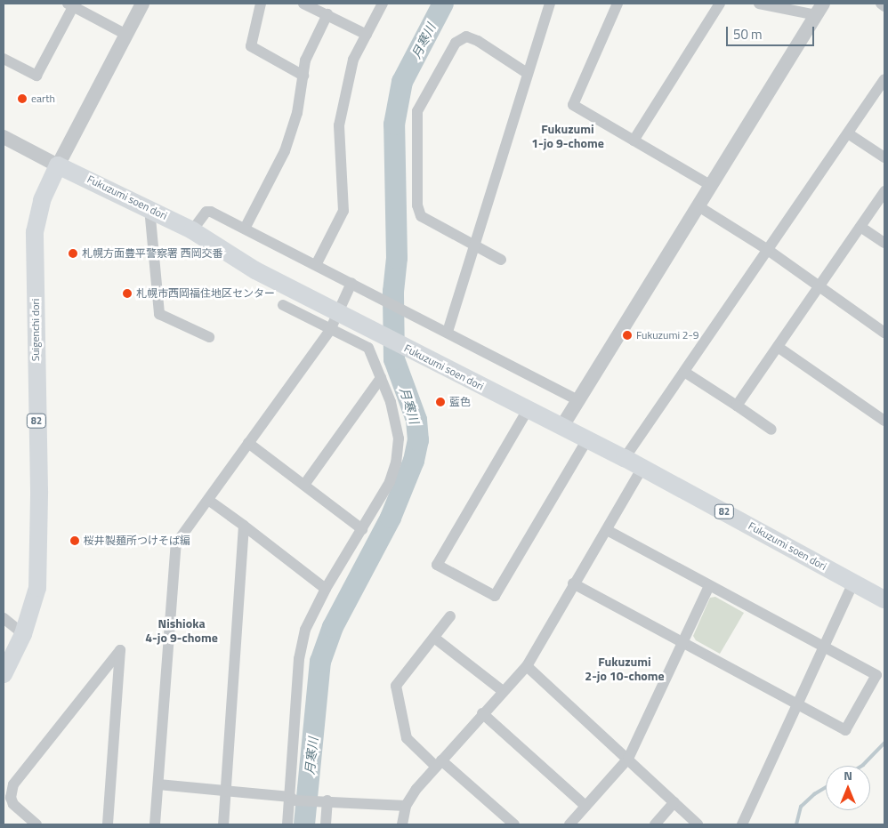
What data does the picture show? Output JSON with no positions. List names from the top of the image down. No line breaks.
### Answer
{"streets":{"main road":["Fukuzumi soen dori","Suigenchi dori","82"]},"crossings":[["Fukuzumi soen dori","Suigenchi dori"]],"districts":["Fukuzumi 1-jo 9-chome","Nishioka 4-jo 9-chome","Fukuzumi 2-jo 10-chome"],"water":["月寒川"],"places":["earth","札幌方面豊平警察署 西岡交番","札幌市西岡福住地区センター","Fukuzumi 2-9","藍色","桜井製麺所つけそば編"],"scale_bar":"50 m","north":"top"}
